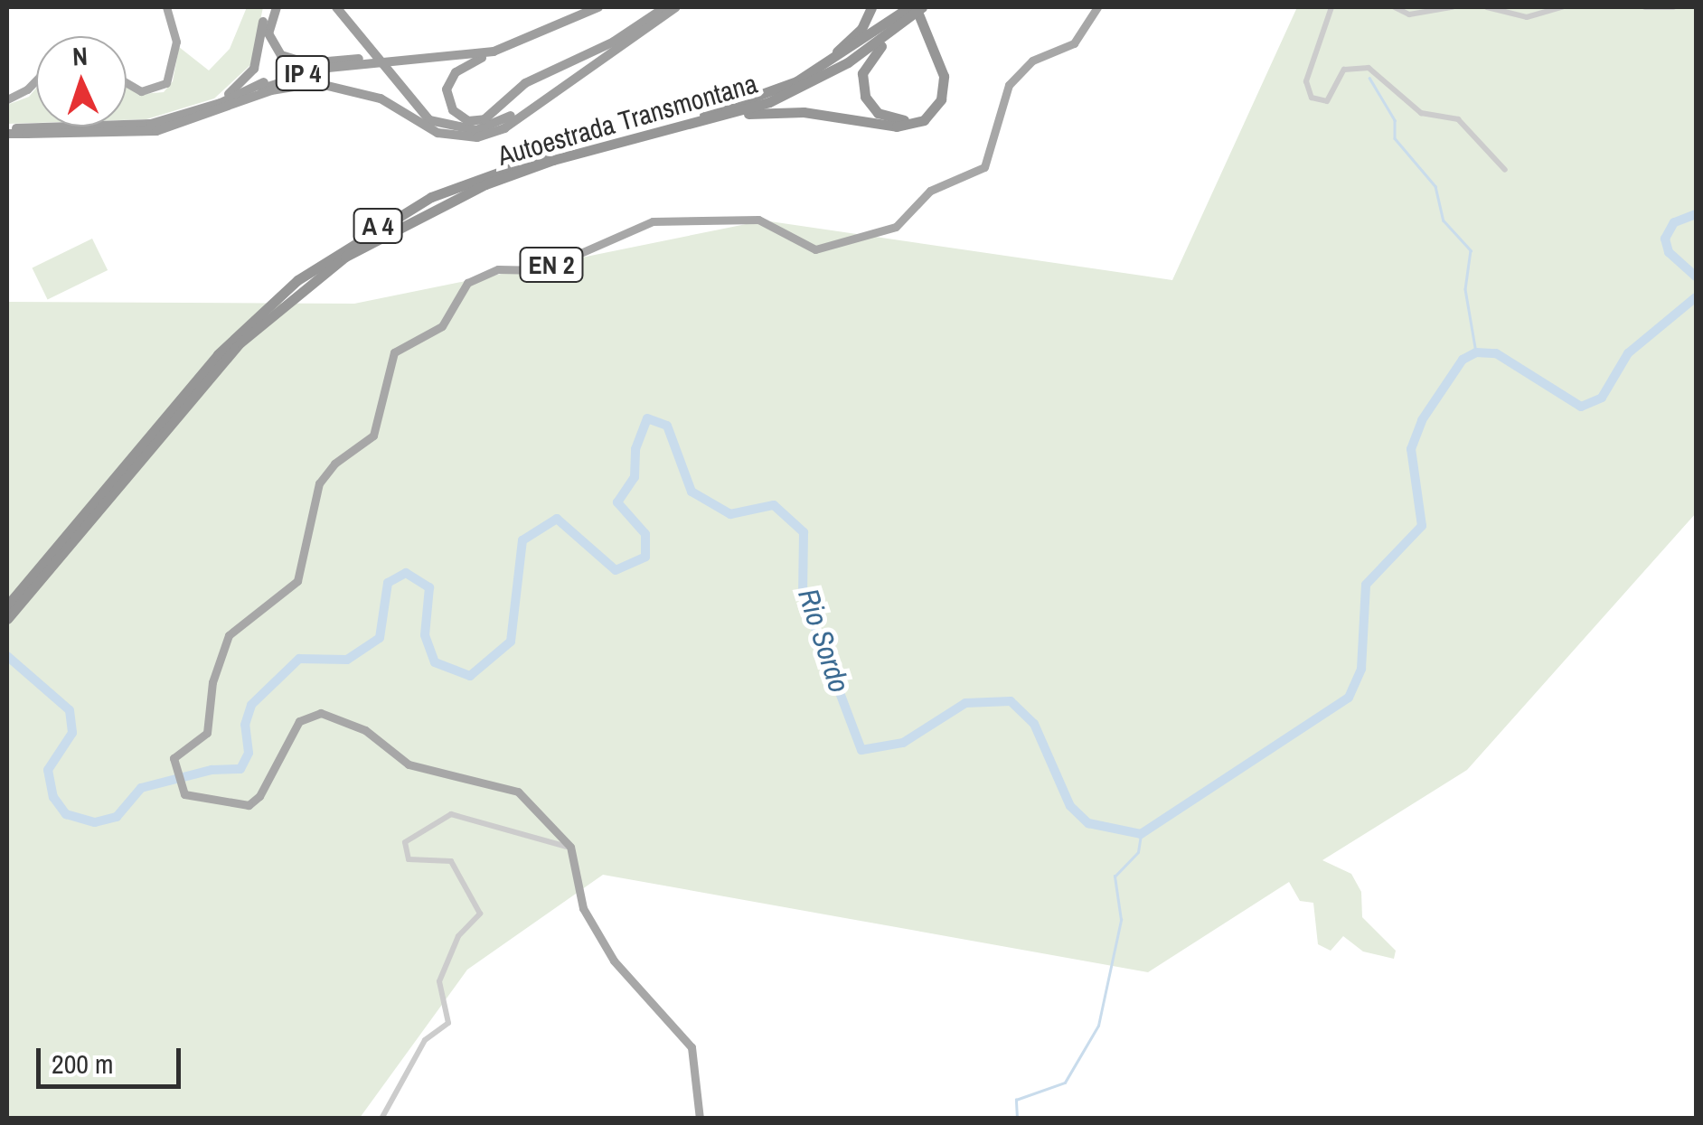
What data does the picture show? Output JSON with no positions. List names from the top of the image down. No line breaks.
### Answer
{"streets":{"highway":["IP 4","Autoestrada Transmontana","A 4"],"main road":["EN 2"]},"water":["Rio Sordo"],"scale_bar":"200 m","north":"top"}
